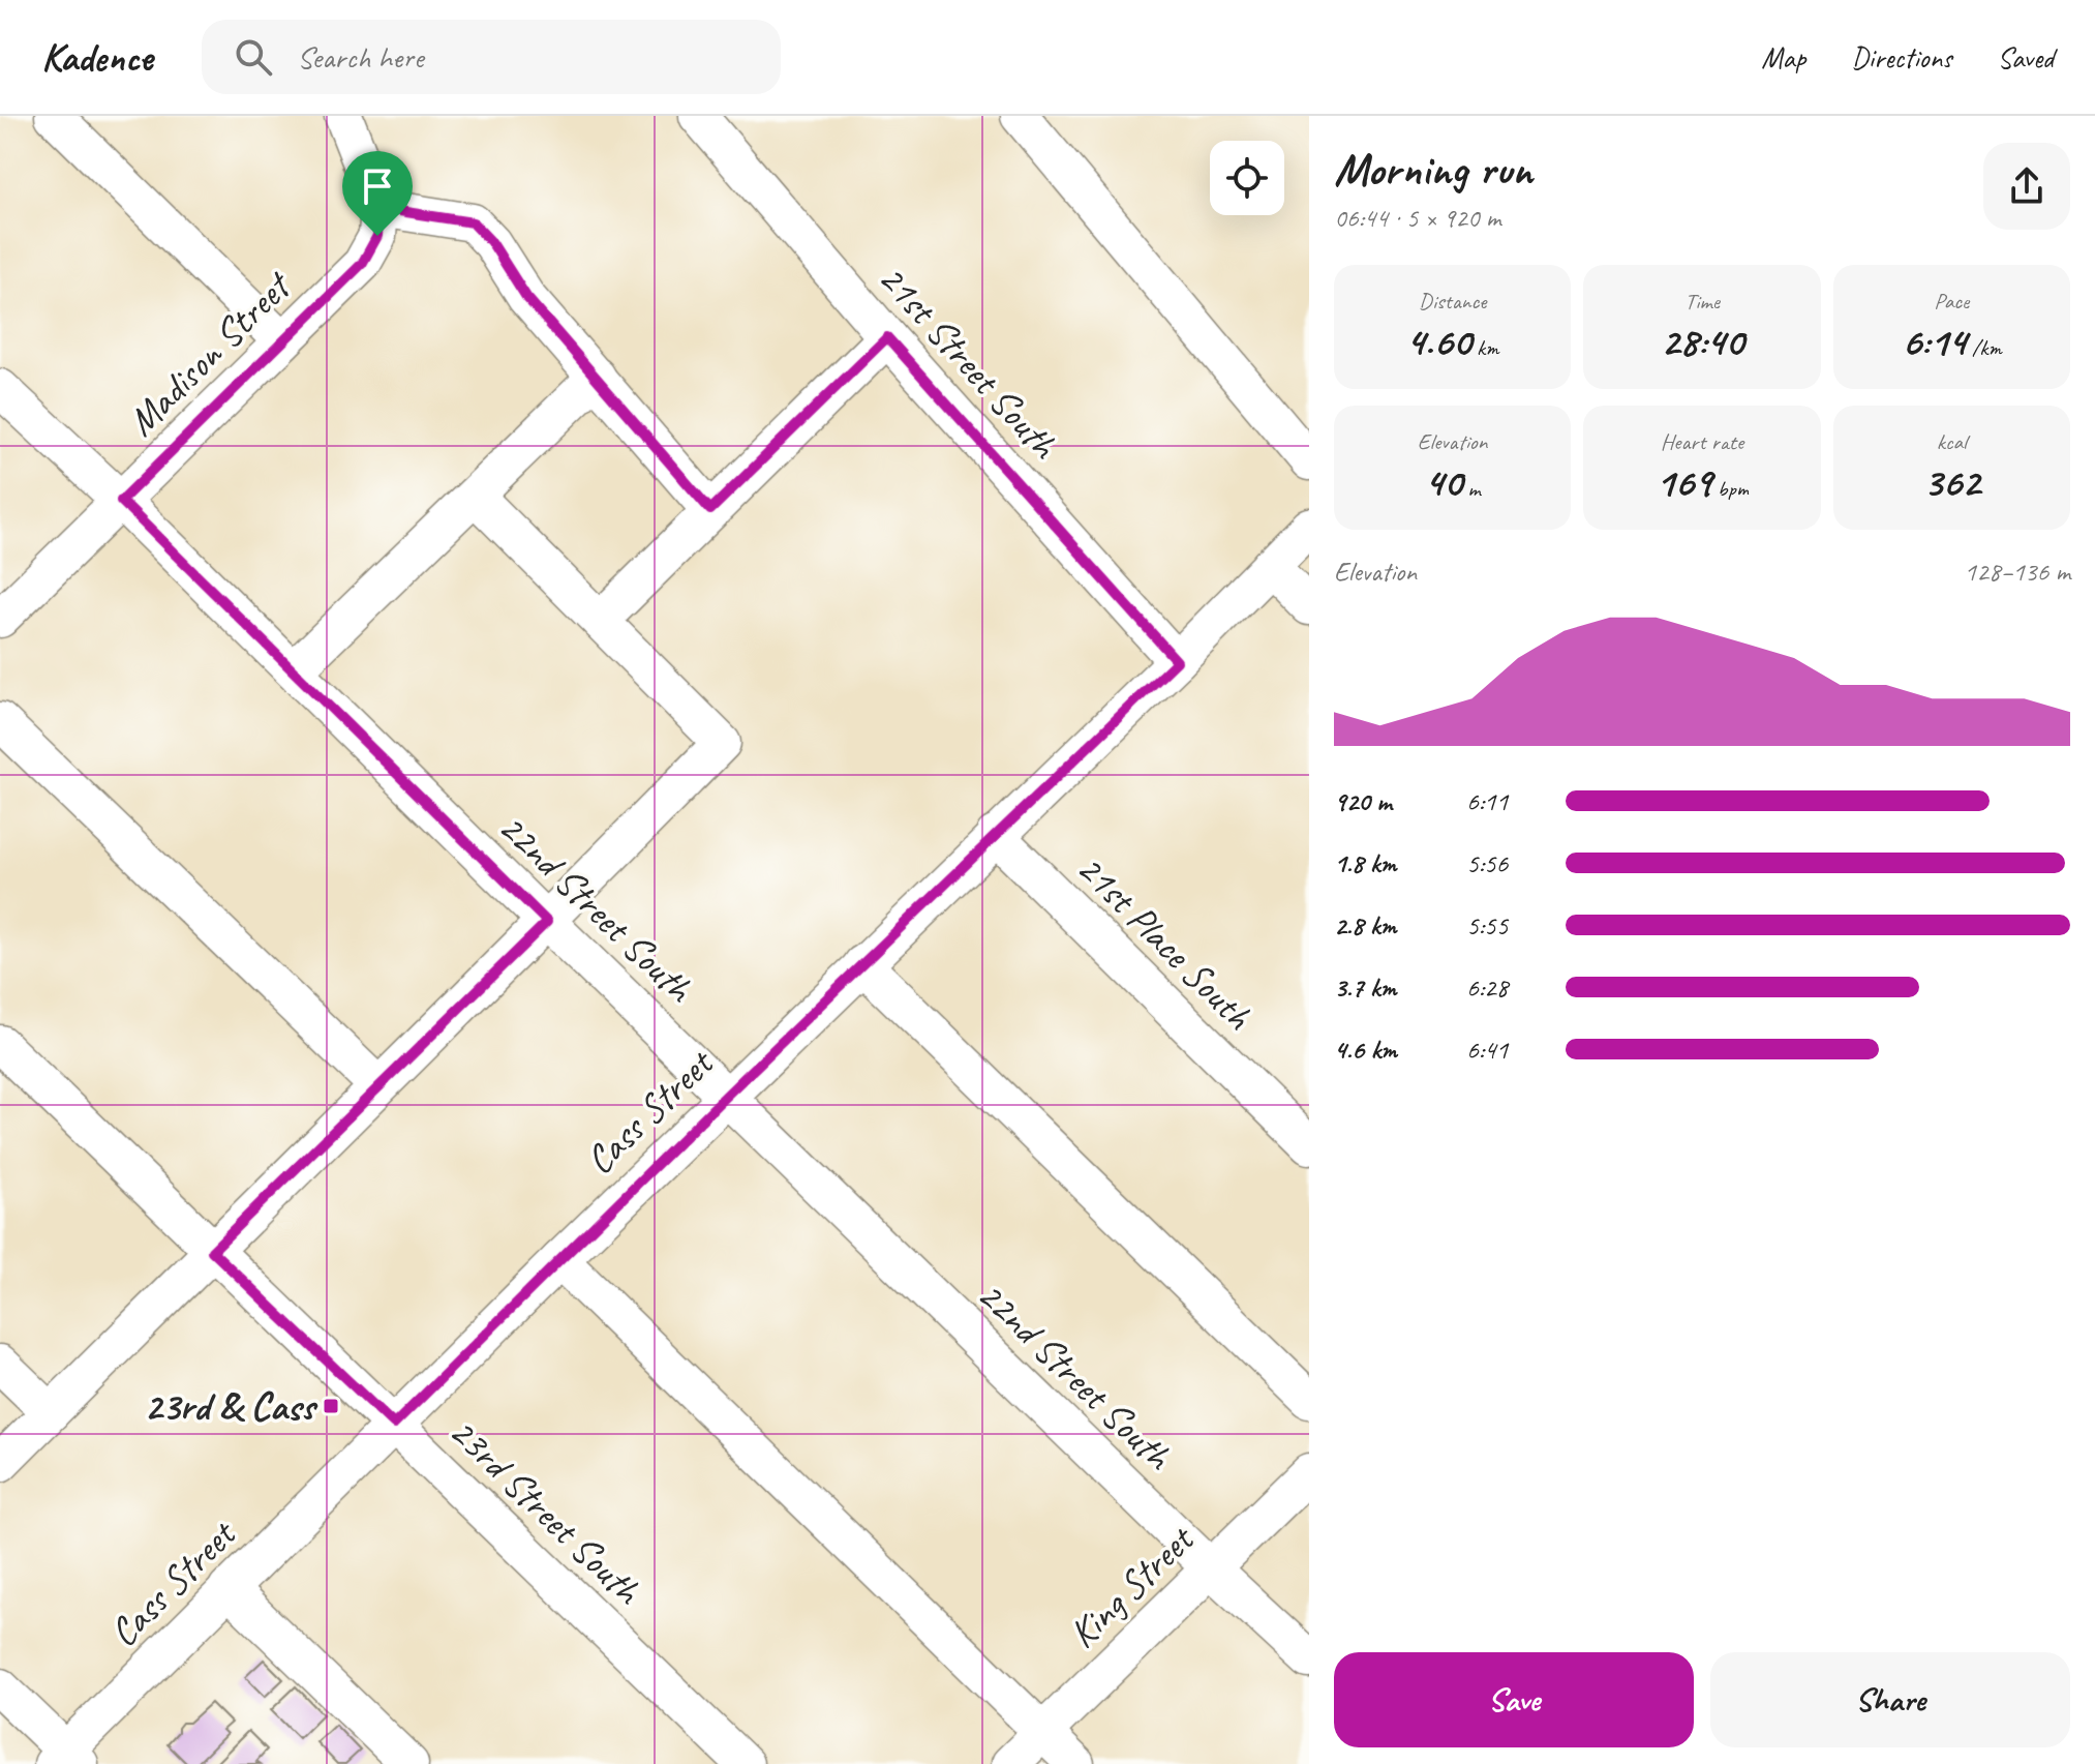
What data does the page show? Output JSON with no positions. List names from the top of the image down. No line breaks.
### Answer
{"streets":{"street":["Madison Street","21st Street South","22nd Street South","21st Place South","Cass Street","23rd Street South","King Street"]},"crossings":[["Madison Street","22nd Street South"],["21st Street South","Cass Street"],["22nd Street South","Cass Street"],["22nd Street South","King Street"],["21st Place South","Cass Street"],["Cass Street","23rd Street South"]],"places":{"transit":["23rd & Cass"]},"page":{"header":"Kadence","search":"Search here","nav":["Map","Directions","Saved"],"heading":["Morning run","06:44 · 5 × 920 m"],"stats":[["Distance","4.60 km"],["Time","28:40"],["Pace","6:14 /km"],["Elevation","40 m"],["Heart rate","169 bpm"],["kcal","362"]],"chart":["Elevation","128–136 m"],"list":[{"name":"920 m","note":"6:11"},{"name":"1.8 km","note":"5:56"},{"name":"2.8 km","note":"5:55"},{"name":"3.7 km","note":"6:28"},{"name":"4.6 km","note":"6:41"}],"buttons":["Save","Share"]}}
